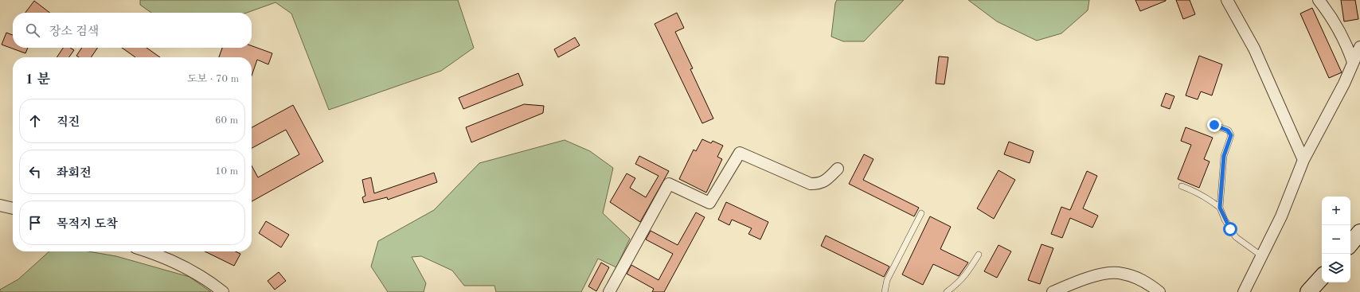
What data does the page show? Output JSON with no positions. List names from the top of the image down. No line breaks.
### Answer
{"page":{"search":"장소 검색","heading":["1 분","도보 · 70 m"],"list":[["직진","60 m"],["좌회전","10 m"],"목적지 도착"],"map_buttons":["+","−"]}}
